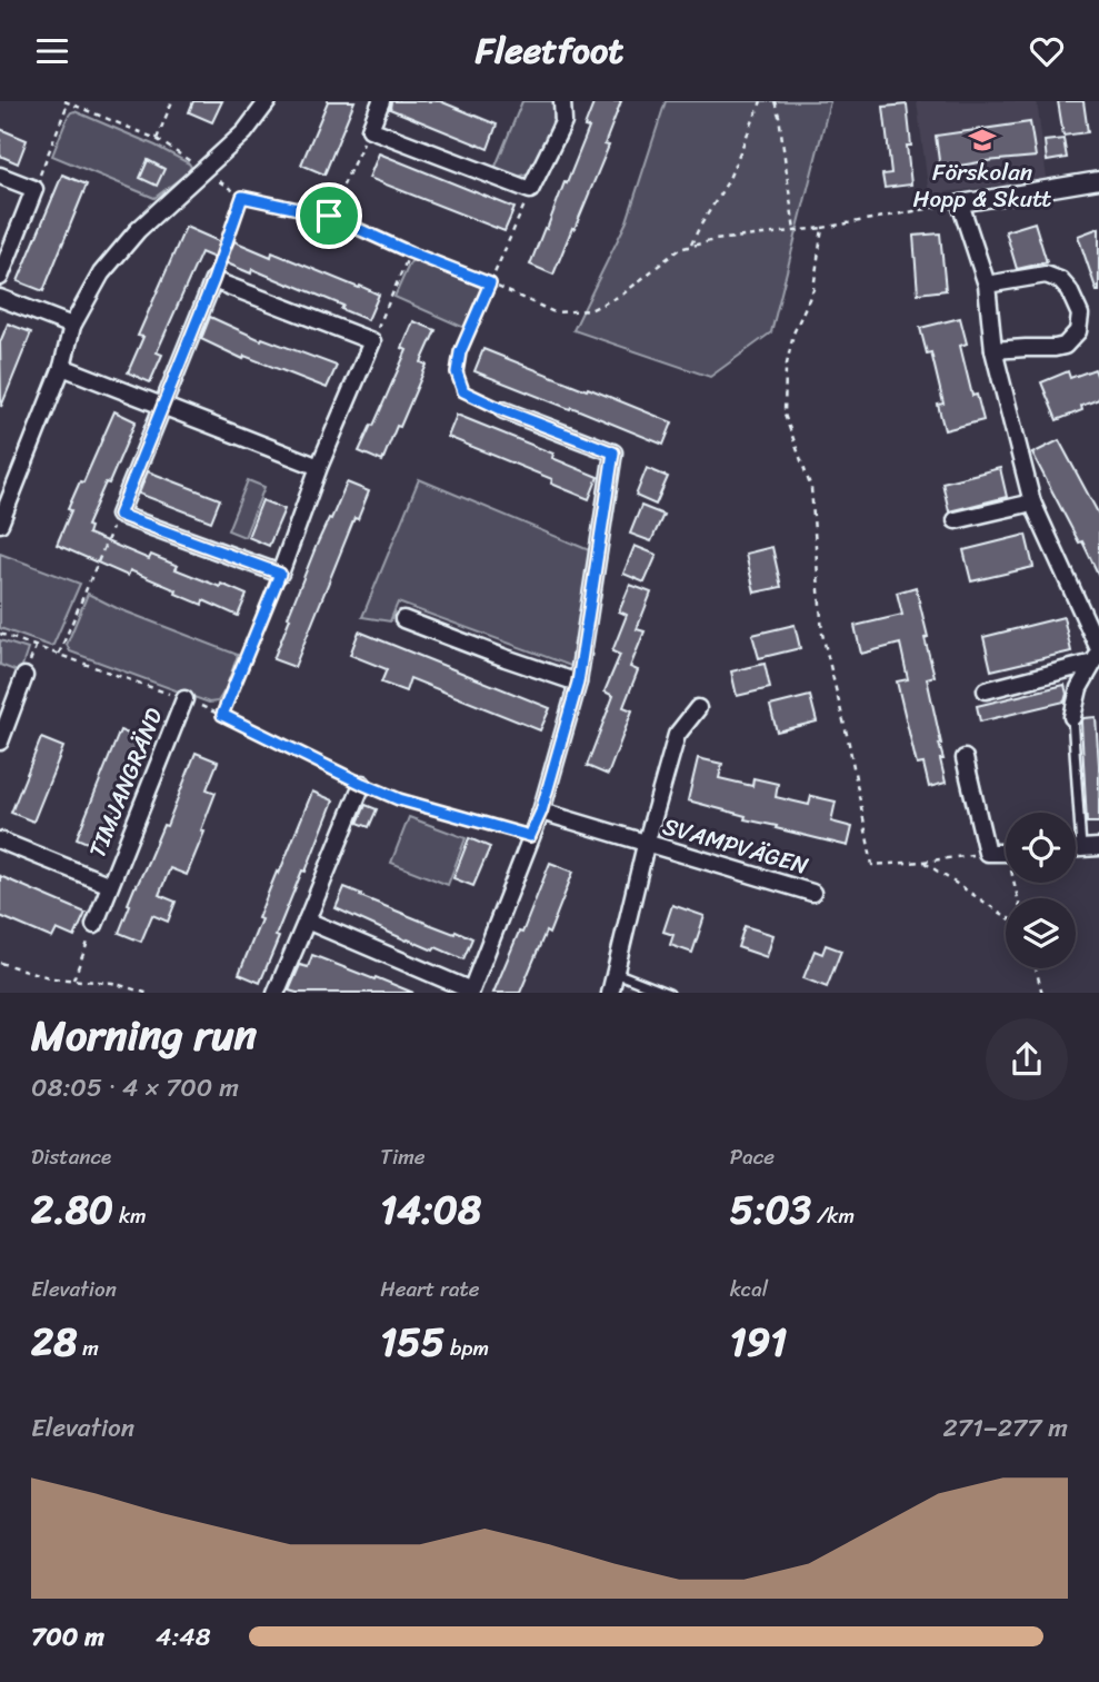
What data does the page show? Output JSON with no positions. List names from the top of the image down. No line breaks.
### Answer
{"streets":{"street":["TIMJANGRÄND","SVAMPVÄGEN"]},"places":{"school or university":["Förskolan Hopp & Skutt"]},"page":{"header":"Fleetfoot","heading":["Morning run","08:05 · 4 × 700 m"],"stats":[["Distance","2.80 km"],["Time","14:08"],["Pace","5:03 /km"],["Elevation","28 m"],["Heart rate","155 bpm"],["kcal","191"]],"chart":["Elevation","271–277 m"],"list":[{"name":"700 m","note":"4:48"}]}}
